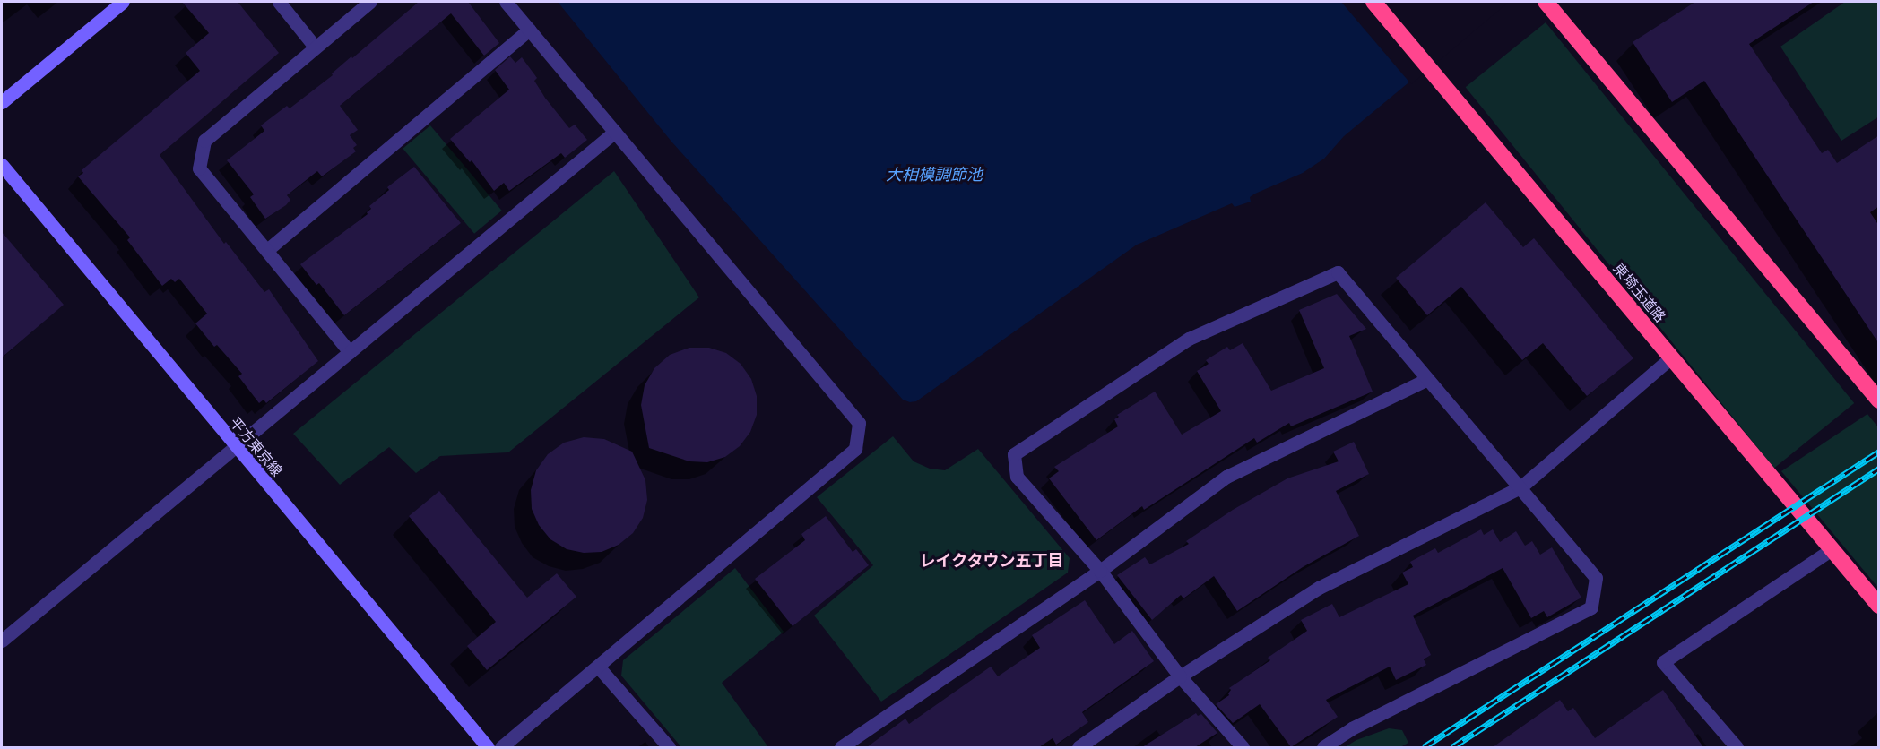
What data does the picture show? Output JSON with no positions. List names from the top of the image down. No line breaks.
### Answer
{"streets":{"highway":["東埼玉道路"],"main road":["平方東京線"]},"districts":["レイクタウン五丁目"],"water":["大相模調節池"]}
